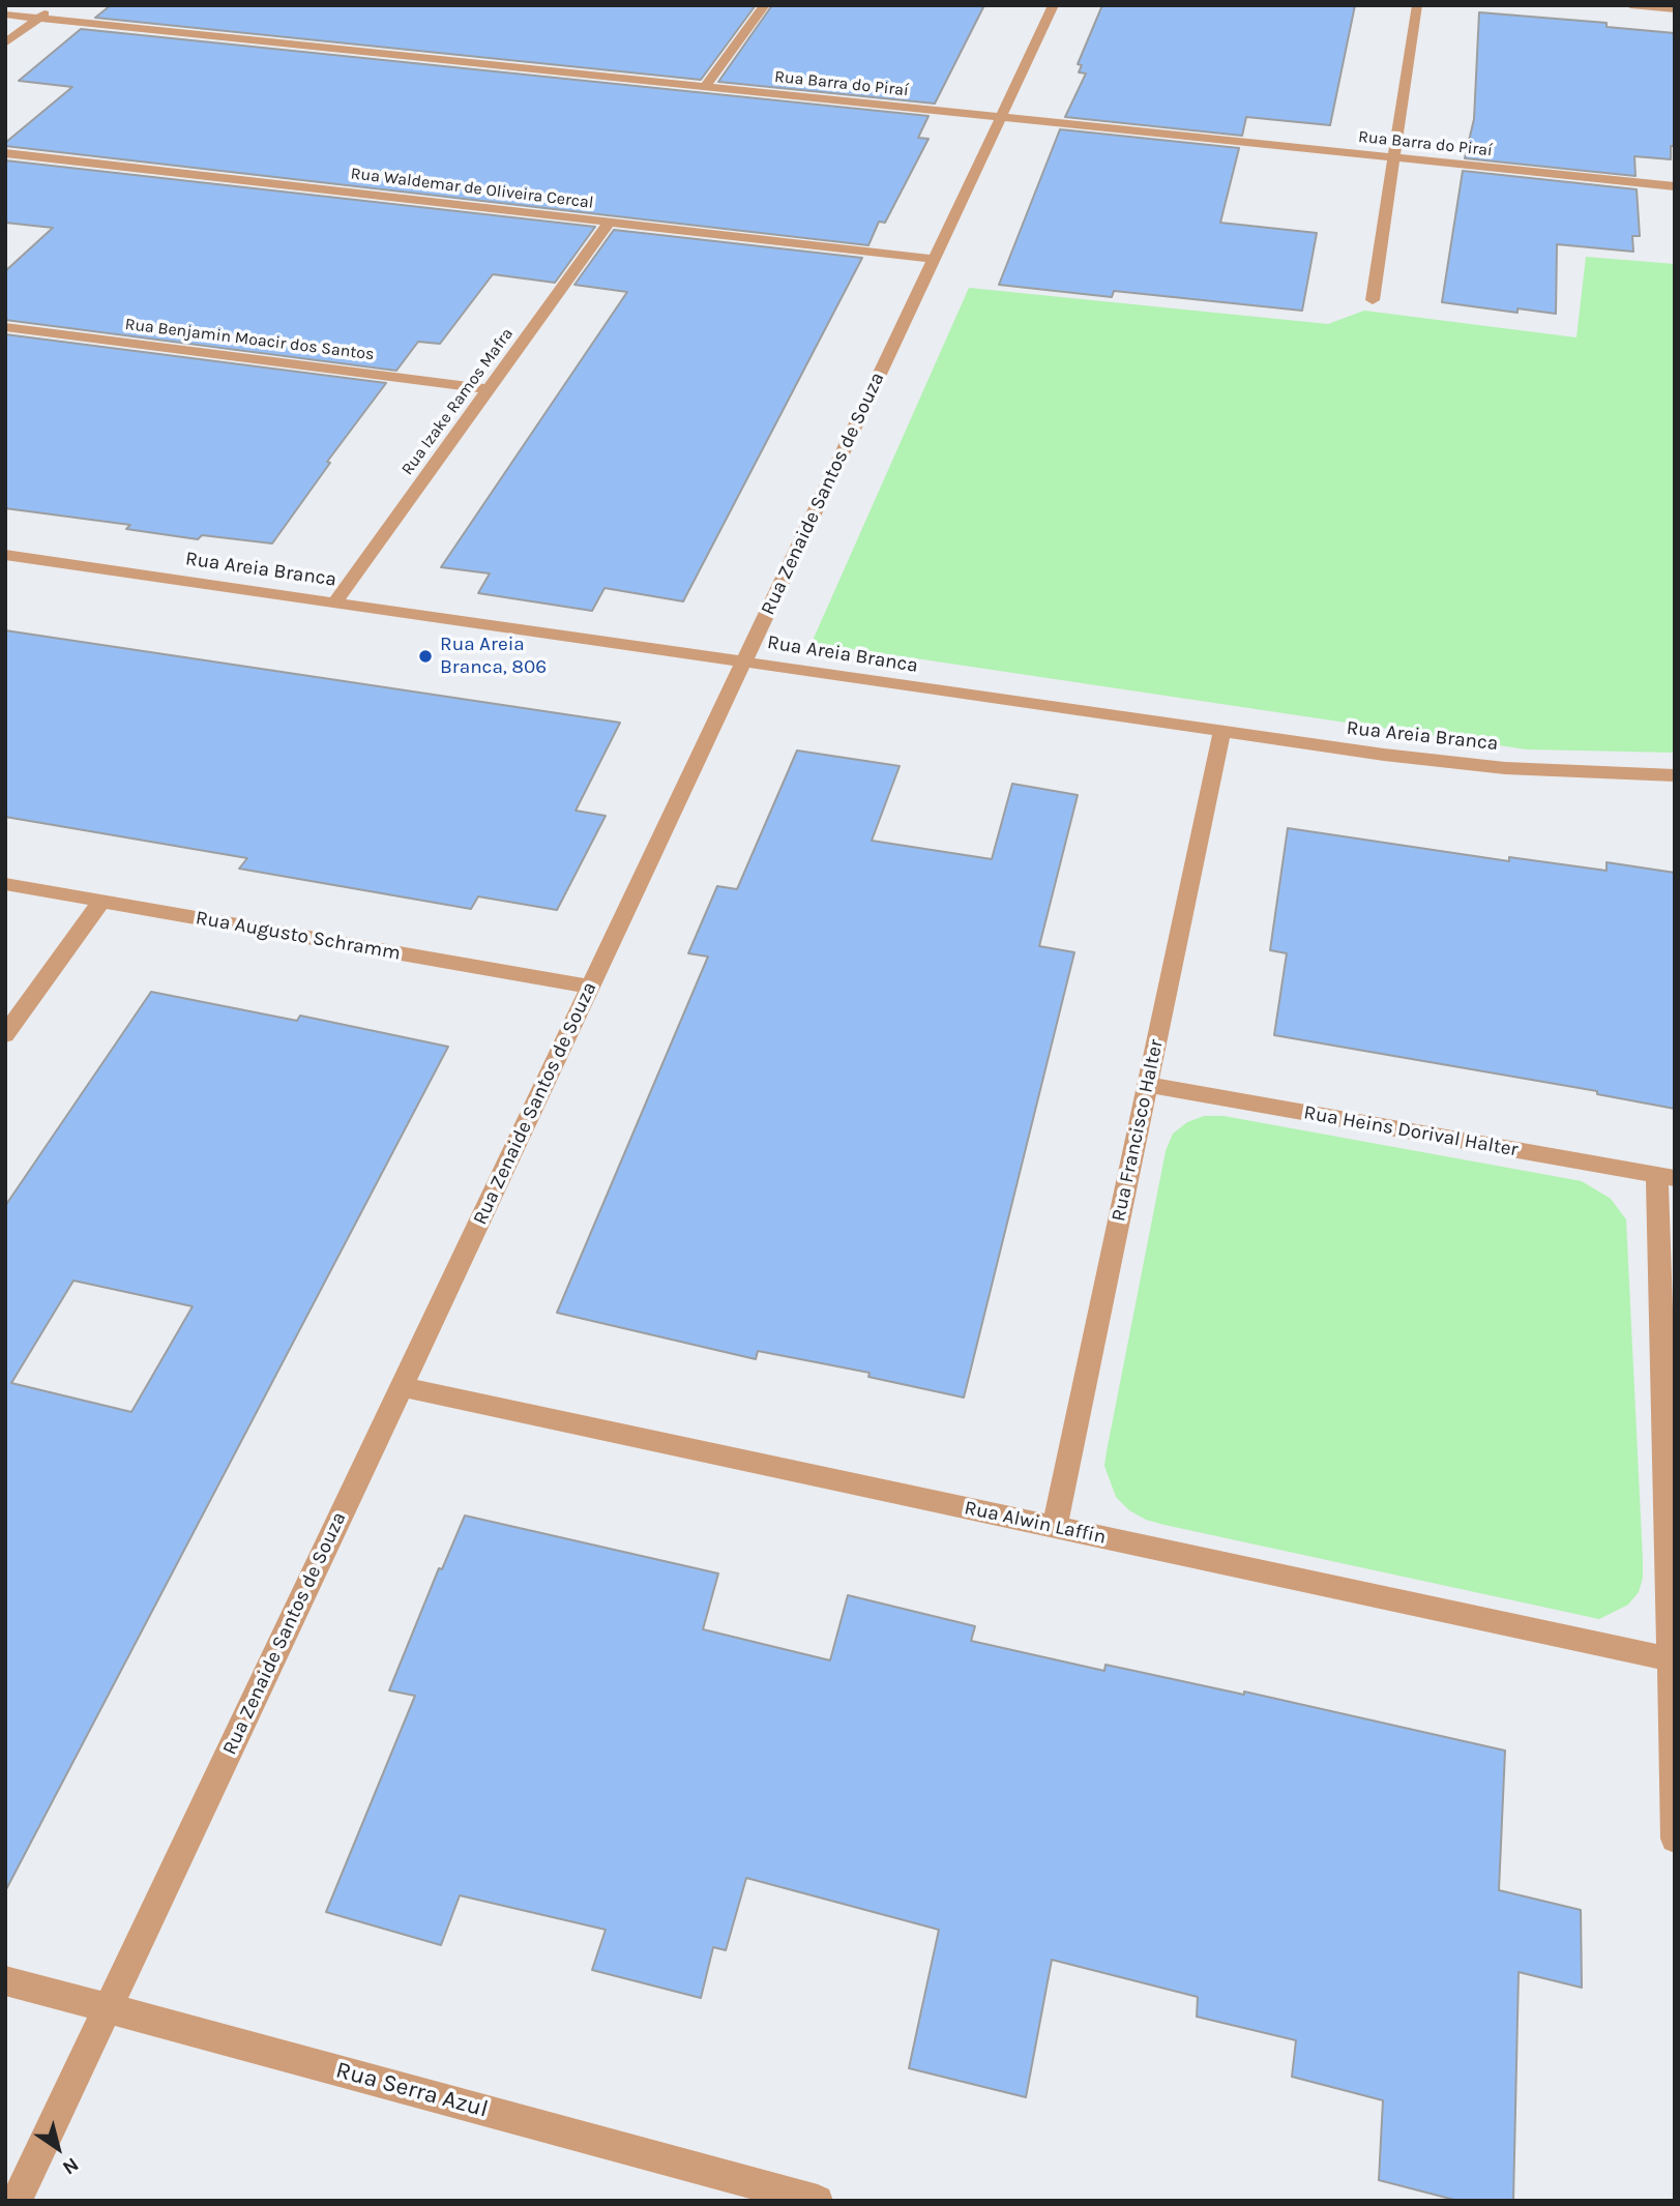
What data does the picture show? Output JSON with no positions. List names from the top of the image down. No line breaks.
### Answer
{"streets":{"street":["Rua Barra do Piraí","Rua Waldemar de Oliveira Cercal","Rua Benjamin Moacir dos Santos","Rua Izake Ramos Mafra","Rua Zenaide Santos de Souza","Rua Areia Branca","Rua Augusto Schramm","Rua Francisco Halter","Rua Heins Dorival Halter","Rua Alwin Laffin","Rua Serra Azul"]},"crossings":[["Rua Barra do Piraí","Rua Zenaide Santos de Souza"],["Rua Waldemar de Oliveira Cercal","Rua Izake Ramos Mafra"],["Rua Waldemar de Oliveira Cercal","Rua Zenaide Santos de Souza"],["Rua Benjamin Moacir dos Santos","Rua Izake Ramos Mafra"],["Rua Izake Ramos Mafra","Rua Areia Branca"],["Rua Zenaide Santos de Souza","Rua Areia Branca"],["Rua Zenaide Santos de Souza","Rua Augusto Schramm"],["Rua Zenaide Santos de Souza","Rua Alwin Laffin"],["Rua Zenaide Santos de Souza","Rua Serra Azul"],["Rua Areia Branca","Rua Francisco Halter"],["Rua Francisco Halter","Rua Heins Dorival Halter"],["Rua Francisco Halter","Rua Alwin Laffin"]],"places":["Rua Areia Branca, 806"],"north":"bottom right"}
